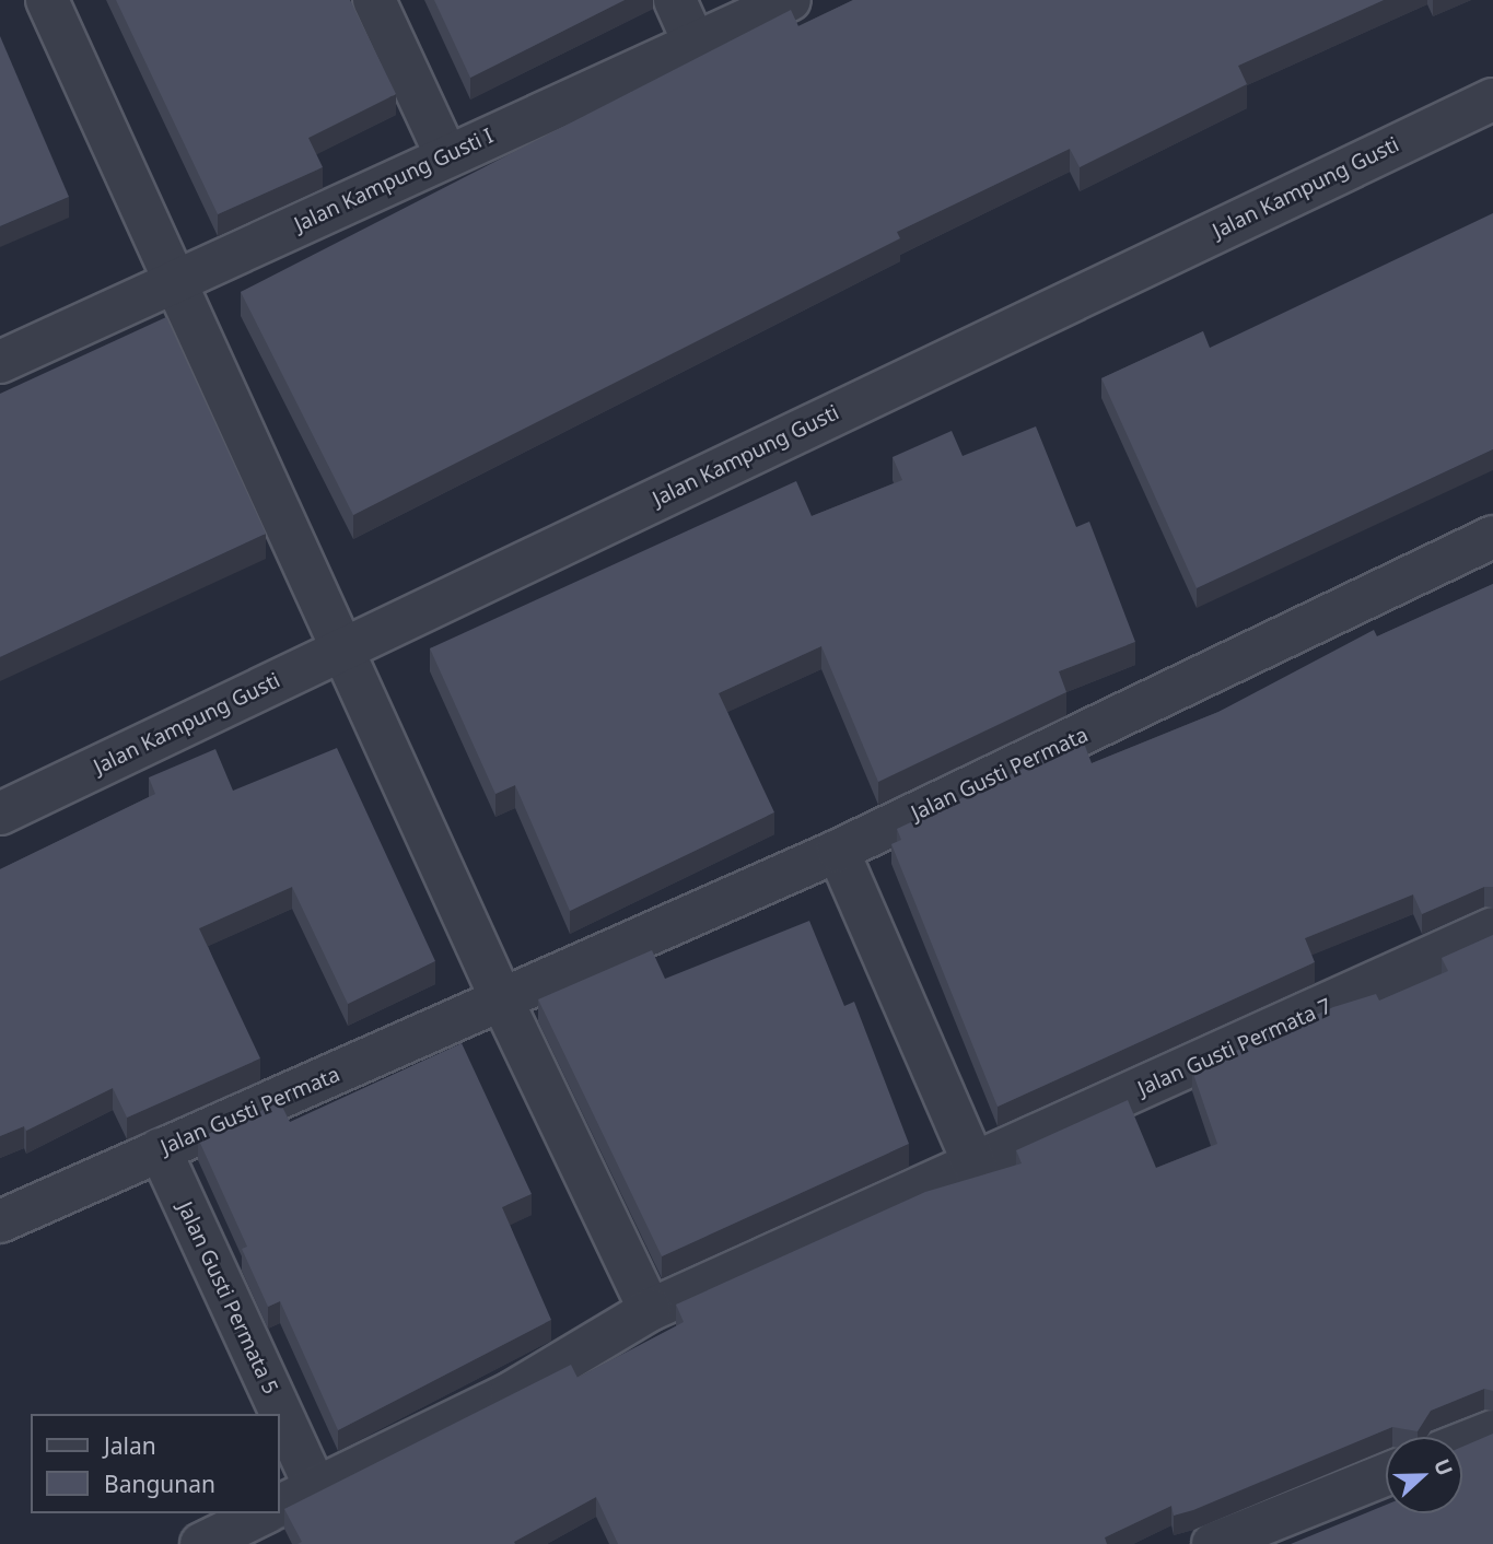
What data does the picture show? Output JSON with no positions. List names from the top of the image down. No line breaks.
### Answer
{"streets":{"street":["Jalan Kampung Gusti I","Jalan Kampung Gusti","Jalan Gusti Permata","Jalan Gusti Permata 7","Jalan Gusti Permata 5"]},"crossings":[["Jalan Gusti Permata","Jalan Gusti Permata 5"],["Jalan Gusti Permata 7","Jalan Gusti Permata 5"]],"legend":["Jalan","Bangunan"],"north":"right"}
